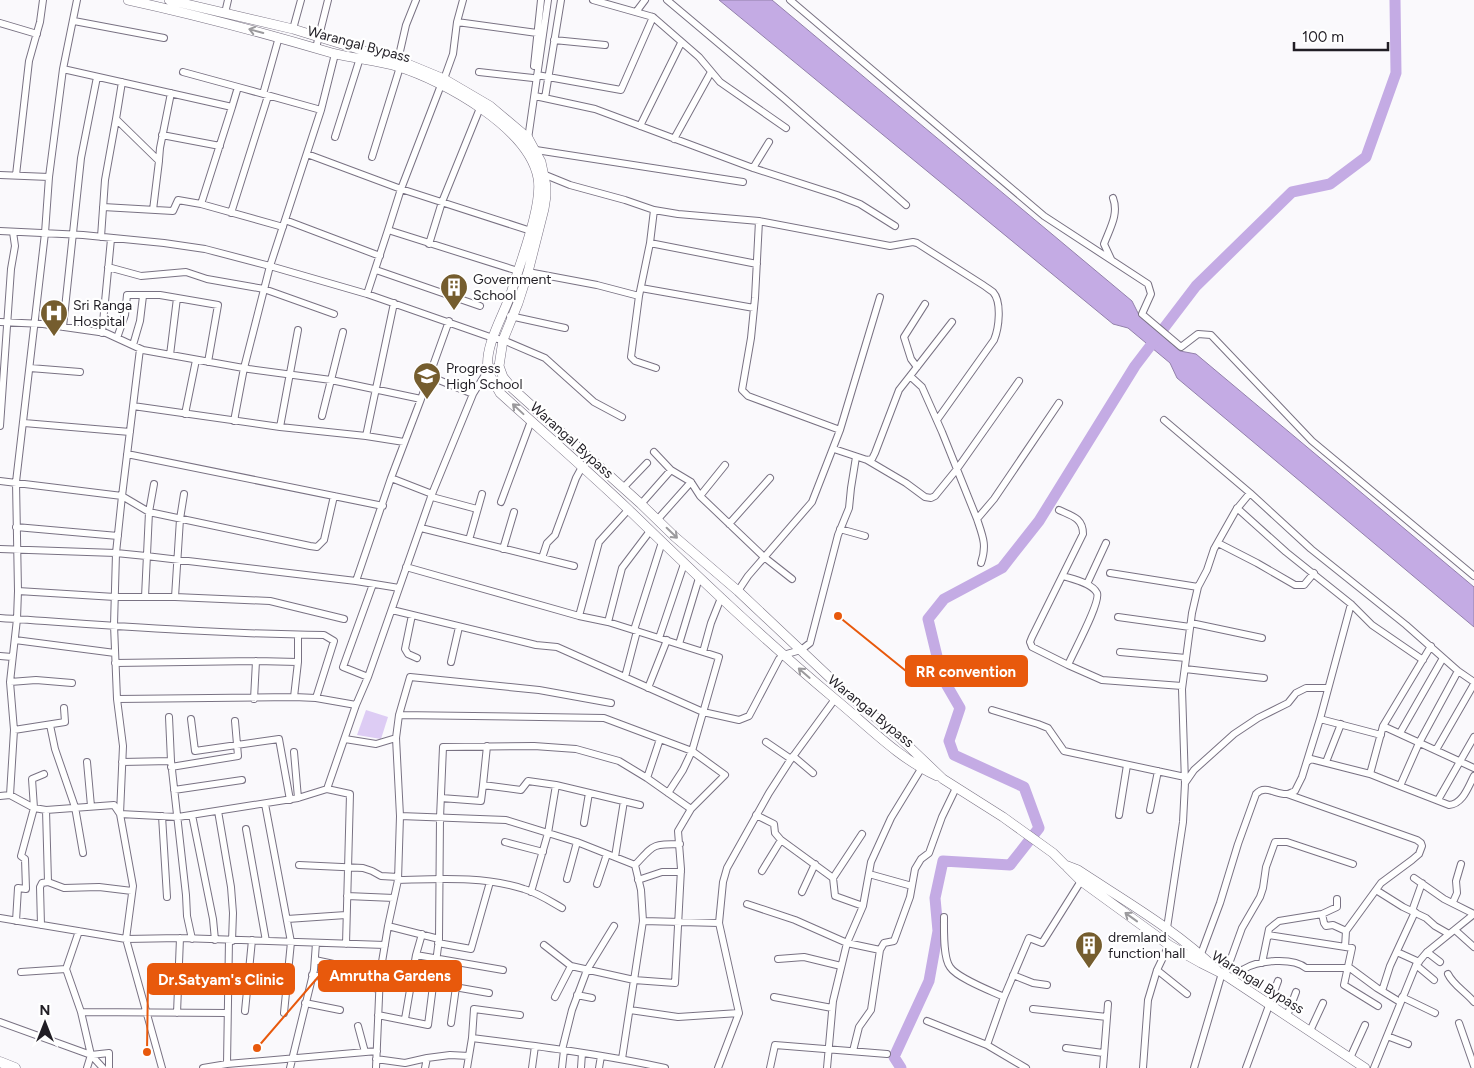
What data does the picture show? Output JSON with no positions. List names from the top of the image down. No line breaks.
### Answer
{"streets":{"main road":["Warangal Bypass"]},"places":{"building":["Government School","dremland function hall"],"hospital":["Sri Ranga Hospital"],"school or university":["Progress High School"],"other":["RR convention","Amrutha Gardens","Dr.Satyam's Clinic"]},"scale_bar":"100 m","north":"top"}
